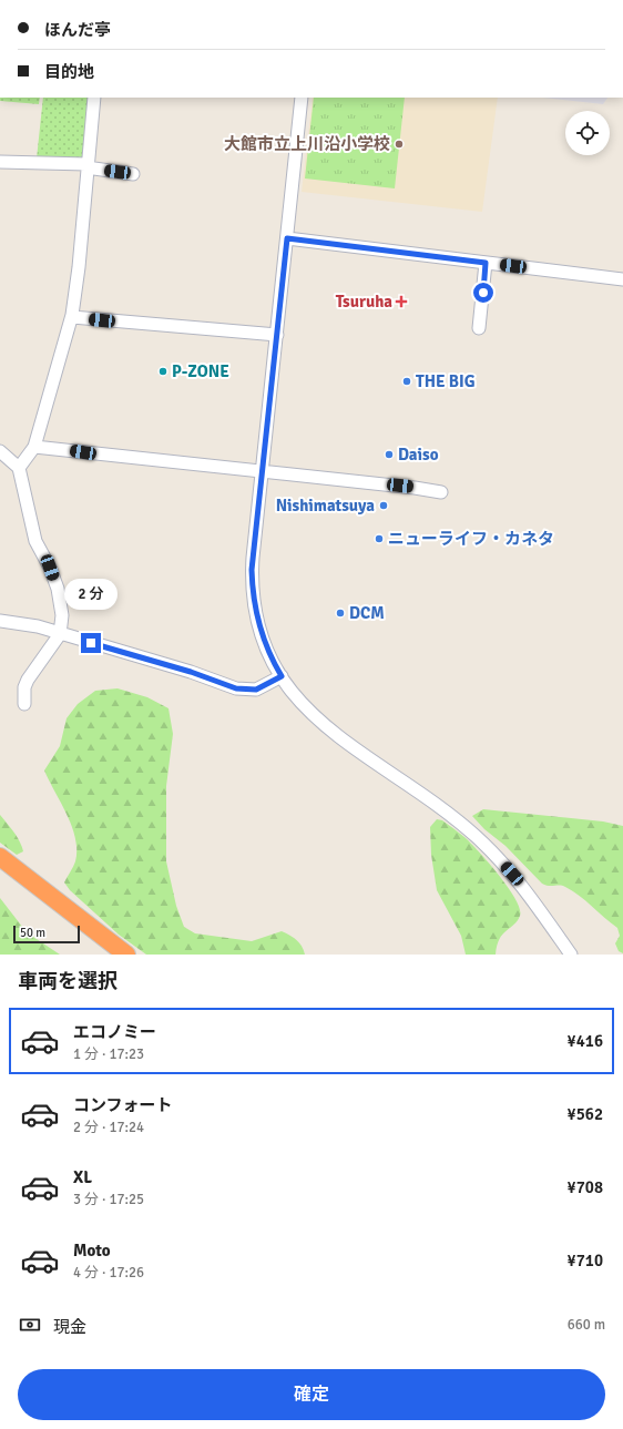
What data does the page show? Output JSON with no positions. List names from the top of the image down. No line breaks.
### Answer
{"places":{"other":["大館市立上川沿小学校","P-ZONE","THE BIG","Daiso","Nishimatsuya","ニューライフ・カネタ","DCM"],"health":["Tsuruha"]},"scale_bar":"50 m","page":{"banner":["ほんだ亭","目的地"],"bubble":"2 分","scale":"50 m","heading":"車両を選択","list":[{"name":"エコノミー","note":"1 分 · 17:23","value":"¥416"},{"name":"コンフォート","note":"2 分 · 17:24","value":"¥562"},{"name":"XL","note":"3 分 · 17:25","value":"¥708"},{"name":"Moto","note":"4 分 · 17:26","value":"¥710"}],"pay":["現金","660 m"],"buttons":"確定"}}
